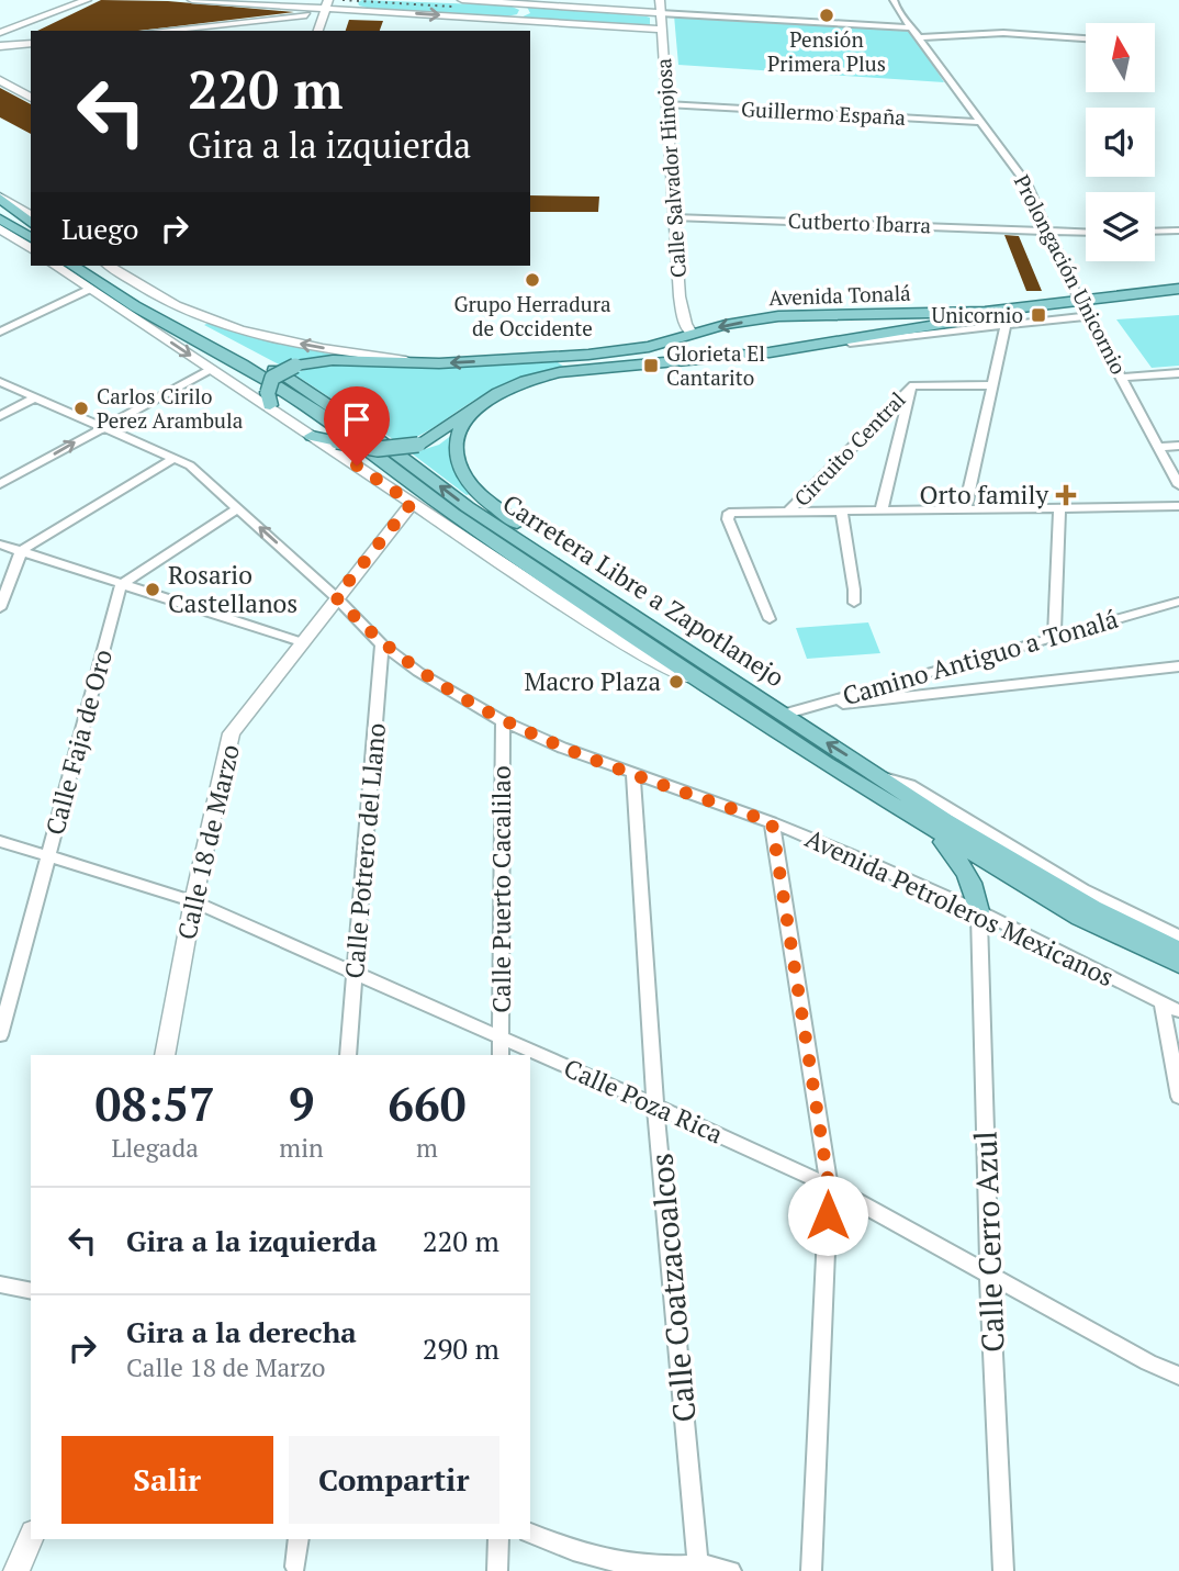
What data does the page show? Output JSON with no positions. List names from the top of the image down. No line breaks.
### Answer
{"streets":{"main road":["Avenida Tonalá","Carretera Libre a Zapotlanejo"],"street":["Guillermo España","Calle Salvador Hinojosa","Cutberto Ibarra","Prolongación Unicornio","Circuito Central","Camino Antiguo a Tonalá","Calle Faja de Oro","Calle 18 de Marzo","Calle Potrero del Llano","Calle Puerto Cacalilao","Avenida Petroleros Mexicanos","Calle Poza Rica","Calle Cerro Azul","Calle Coatzacoalcos"]},"crossings":[["Guillermo España","Calle Salvador Hinojosa"],["Guillermo España","Prolongación Unicornio"],["Calle Salvador Hinojosa","Cutberto Ibarra"],["Calle Salvador Hinojosa","Avenida Tonalá"],["Cutberto Ibarra","Prolongación Unicornio"],["Prolongación Unicornio","Avenida Tonalá"],["Avenida Tonalá","Carretera Libre a Zapotlanejo"],["Carretera Libre a Zapotlanejo","Camino Antiguo a Tonalá"],["Carretera Libre a Zapotlanejo","Calle 18 de Marzo"],["Calle Faja de Oro","Calle Poza Rica"],["Calle 18 de Marzo","Avenida Petroleros Mexicanos"],["Calle 18 de Marzo","Calle Poza Rica"],["Calle Potrero del Llano","Avenida Petroleros Mexicanos"],["Calle Potrero del Llano","Calle Poza Rica"],["Calle Puerto Cacalilao","Avenida Petroleros Mexicanos"],["Calle Puerto Cacalilao","Calle Poza Rica"],["Avenida Petroleros Mexicanos","Calle Cerro Azul"],["Avenida Petroleros Mexicanos","Calle Coatzacoalcos"],["Calle Poza Rica","Calle Cerro Azul"],["Calle Poza Rica","Calle Coatzacoalcos"]],"places":{"other":["Pensión Primera Plus","Grupo Herradura de Occidente","Carlos Cirilo Perez Arambula","Rosario Castellanos","Macro Plaza"],"transit":["Unicornio","Glorieta El Cantarito"],"health":["Orto family"]},"north":"top","page":{"turn":["220 m","Gira a la izquierda"],"then":"Luego","eta":["08:57","Llegada","9","min","660","m"],"list":[{"name":"Gira a la izquierda","value":"220 m"},{"name":"Gira a la derecha","note":"Calle 18 de Marzo","value":"290 m"}],"buttons":["Salir","Compartir"]}}
